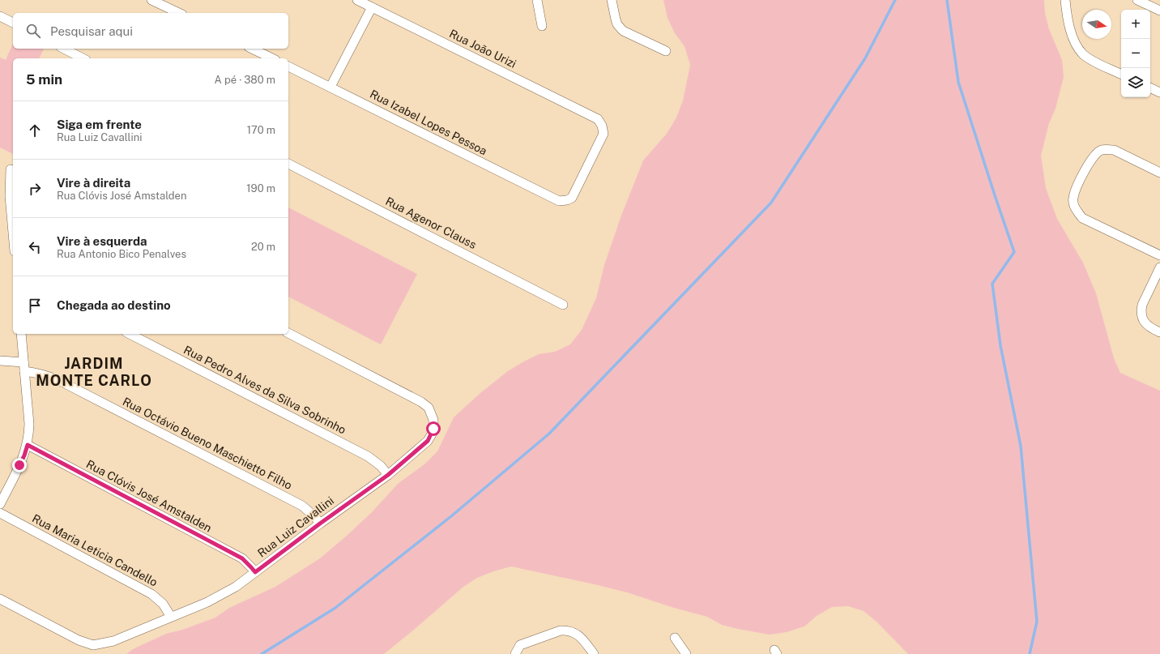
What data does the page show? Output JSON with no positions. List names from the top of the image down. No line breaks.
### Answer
{"streets":{"street":["Rua João Urizi","Rua Izabel Lopes Pessoa","Rua Agenor Clauss","Rua Pedro Alves da Silva Sobrinho","Rua Octávio Bueno Maschietto Filho","Rua Clóvis José Amstalden","Rua Luiz Cavallini","Rua Maria Leticia Candello"]},"crossings":[["Rua João Urizi","Rua Izabel Lopes Pessoa"],["Rua Pedro Alves da Silva Sobrinho","Rua Luiz Cavallini"],["Rua Octávio Bueno Maschietto Filho","Rua Luiz Cavallini"],["Rua Clóvis José Amstalden","Rua Luiz Cavallini"],["Rua Luiz Cavallini","Rua Maria Leticia Candello"]],"districts":["JARDIM MONTE CARLO"],"north":"right","page":{"map_buttons":["+","−"],"search":"Pesquisar aqui","heading":["5 min","A pé · 380 m"],"list":[["Siga em frente","Rua Luiz Cavallini","170 m"],["Vire à direita","Rua Clóvis José Amstalden","190 m"],["Vire à esquerda","Rua Antonio Bico Penalves","20 m"],"Chegada ao destino"]}}
